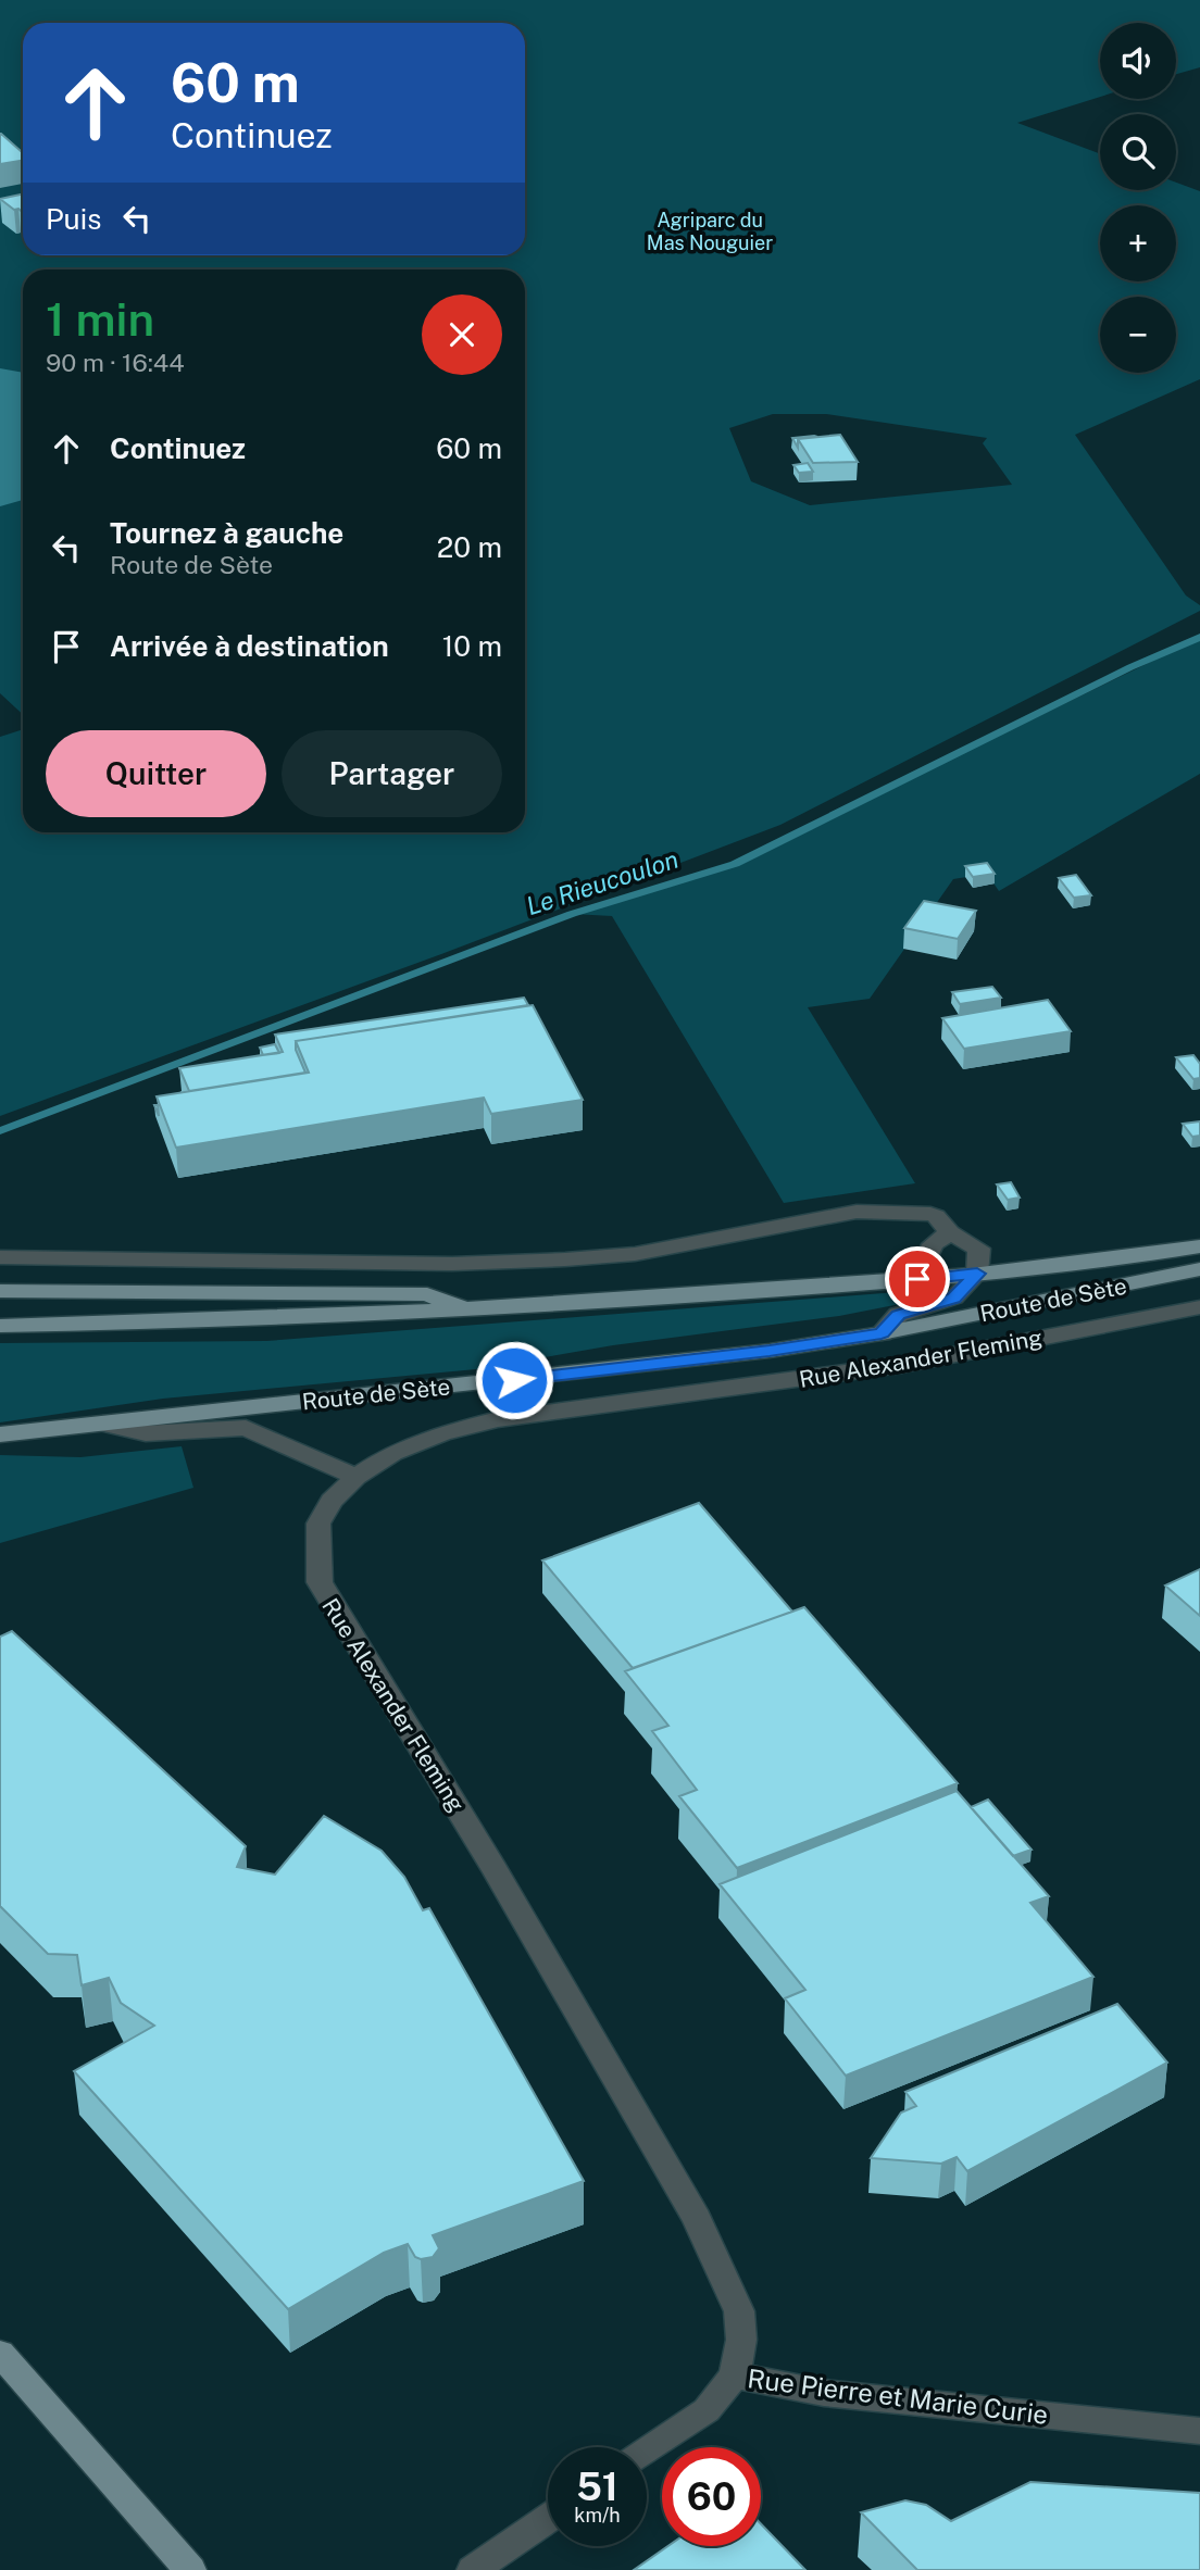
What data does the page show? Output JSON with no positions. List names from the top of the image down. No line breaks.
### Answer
{"streets":{"main road":["Route de Sète"],"street":["Rue Alexander Fleming","Rue Pierre et Marie Curie"]},"crossings":[["Rue Alexander Fleming","Rue Pierre et Marie Curie"]],"water":["Le Rieucoulon"],"parks":["Agriparc du Mas Nouguier"],"page":{"map_buttons":["+","−"],"turn":["60 m","Continuez"],"then":"Puis","heading":["1 min","90 m · 16:44"],"list":[{"name":"Continuez","value":"60 m"},{"name":"Tournez à gauche","note":"Route de Sète","value":"20 m"},{"name":"Arrivée à destination","value":"10 m"}],"buttons":["Quitter","Partager"],"speed":"51 km/h","limit":"60"}}
